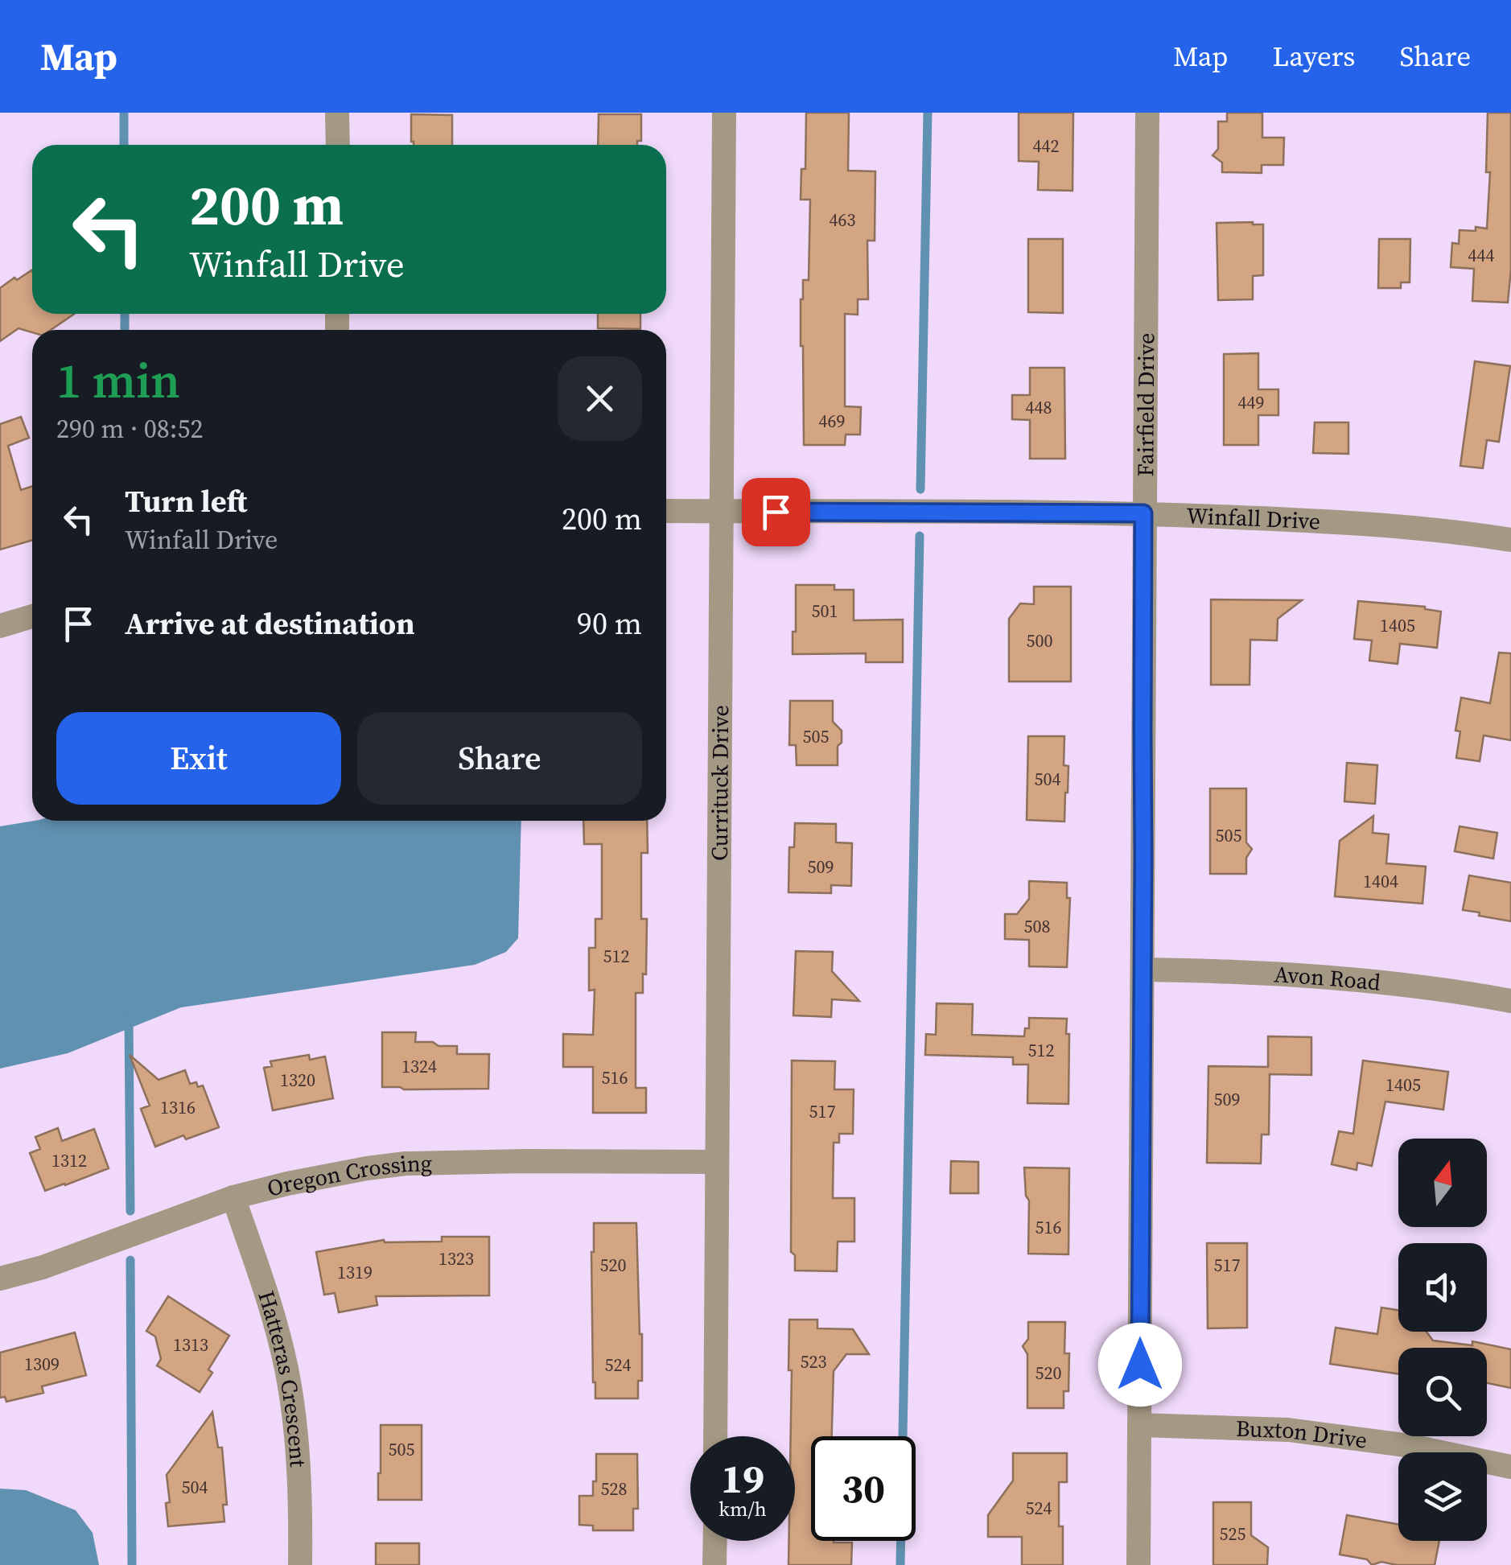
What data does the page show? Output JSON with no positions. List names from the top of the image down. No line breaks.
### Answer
{"streets":{"street":["Fairfield Drive","Winfall Drive","Currituck Drive","Avon Road","Oregon Crossing","Hatteras Crescent","Buxton Drive"]},"crossings":[["Fairfield Drive","Winfall Drive"],["Fairfield Drive","Avon Road"],["Fairfield Drive","Buxton Drive"],["Winfall Drive","Currituck Drive"],["Currituck Drive","Oregon Crossing"],["Oregon Crossing","Hatteras Crescent"]],"house_numbers":["442","463","444","449","448","469","501","1405","500","505","504","505","509","1404","508","512","512","1324","516","1320","1405","509","1316","517","1312","516","1323","520","517","1319","1313","523","1309","524","520","505","504","528","524","525"],"north":"top","page":{"header":"Map","nav":["Map","Layers","Share"],"turn":["200 m","Winfall Drive"],"heading":["1 min","290 m · 08:52"],"list":[{"name":"Turn left","note":"Winfall Drive","value":"200 m"},{"name":"Arrive at destination","value":"90 m"}],"buttons":["Exit","Share"],"speed":"19 km/h","limit":"30"}}
